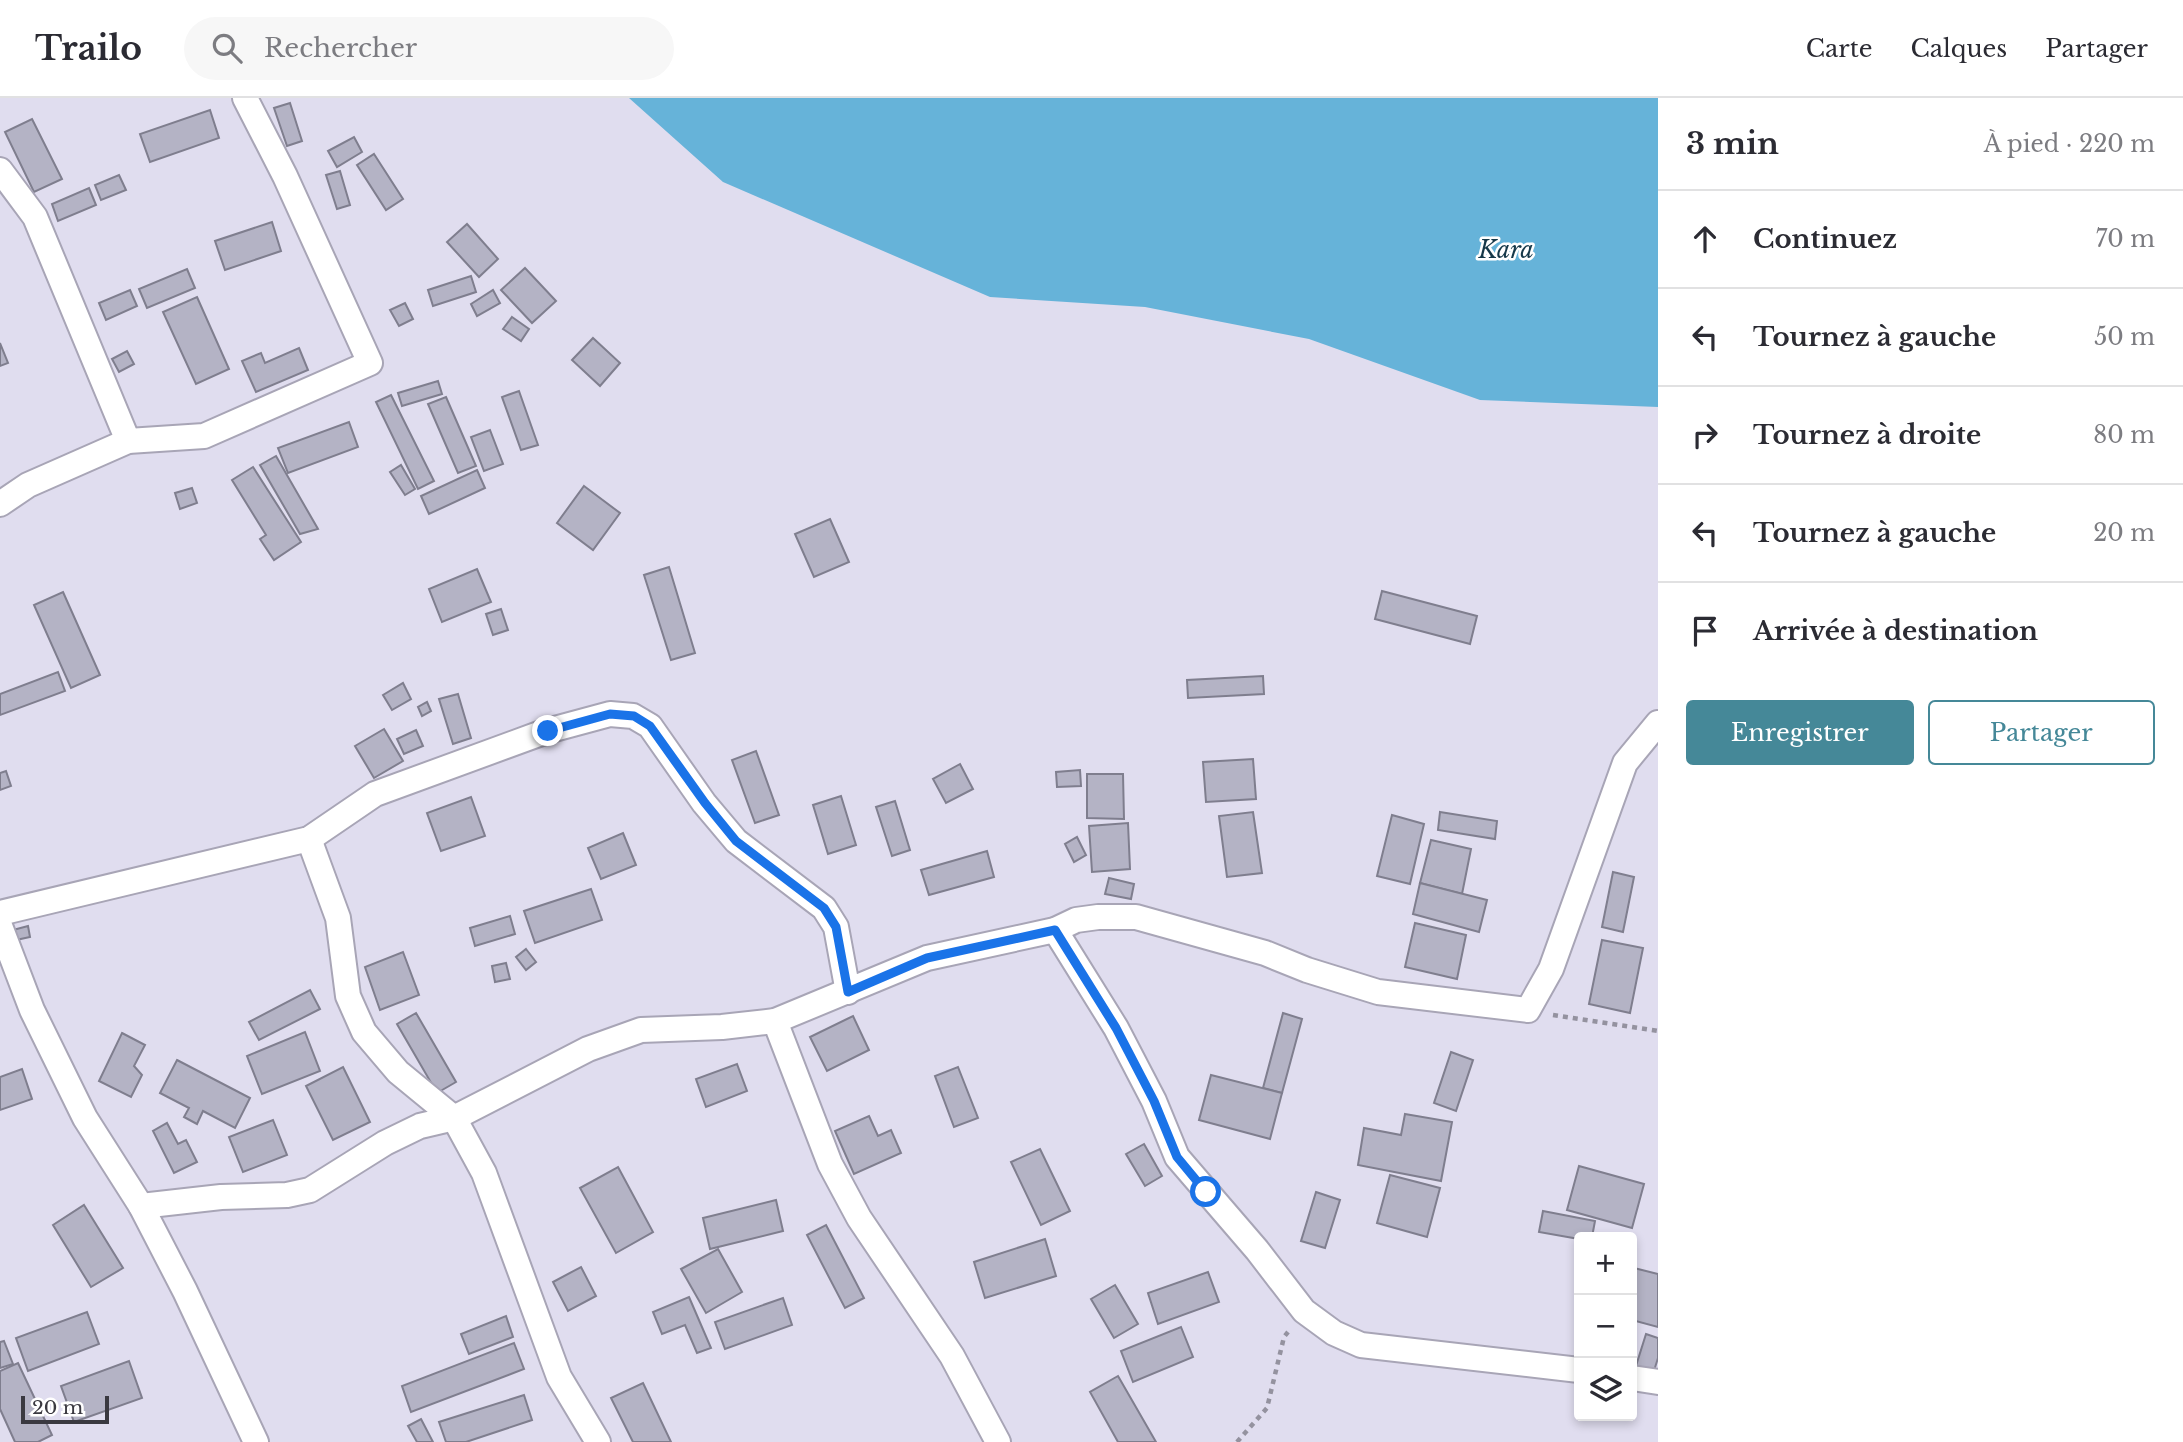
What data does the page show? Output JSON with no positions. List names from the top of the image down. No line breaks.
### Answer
{"water":["Kara"],"scale_bar":"20 m","page":{"header":"Trailo","search":"Rechercher","nav":["Carte","Calques","Partager"],"heading":["3 min","À pied · 220 m"],"list":[["Continuez","70 m"],["Tournez à gauche","50 m"],["Tournez à droite","80 m"],["Tournez à gauche","20 m"],"Arrivée à destination"],"buttons":["Enregistrer","Partager"],"map_buttons":["+","−"],"scale":"20 m"}}
